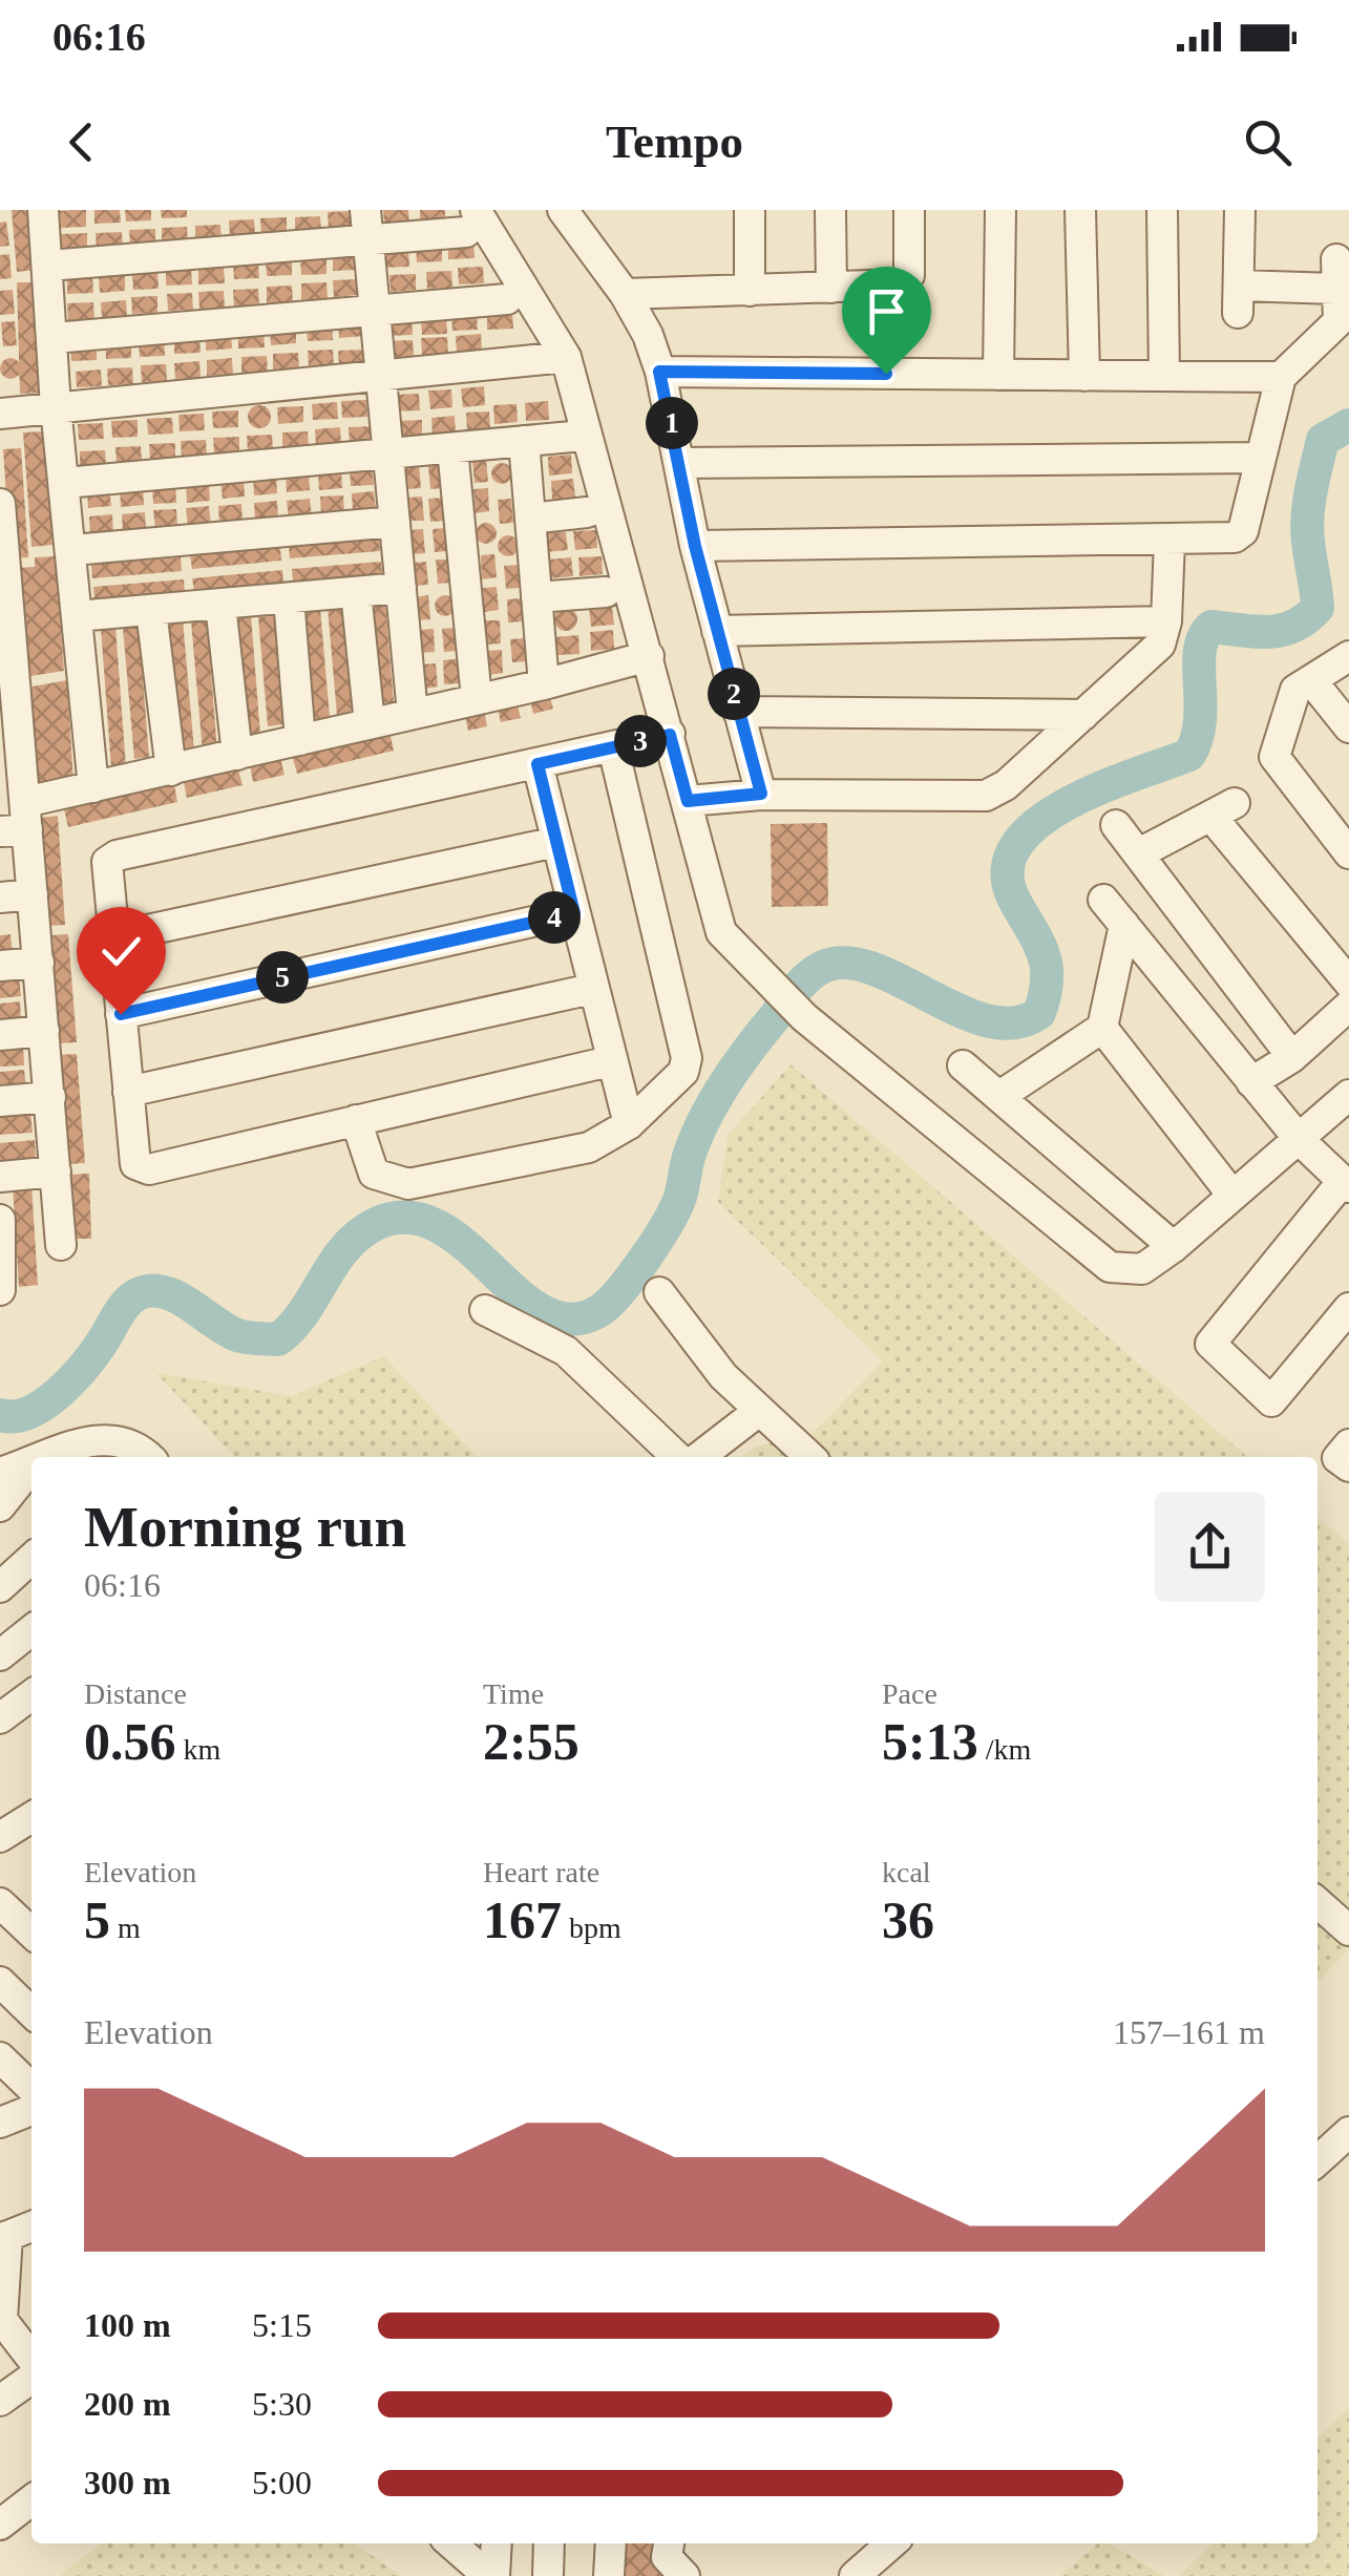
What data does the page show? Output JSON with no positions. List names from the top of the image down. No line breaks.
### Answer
{"page":{"status":"06:16","header":"Tempo","pins":["1","2","3","4","5"],"heading":["Morning run","06:16"],"stats":[["Distance","0.56 km"],["Time","2:55"],["Pace","5:13 /km"],["Elevation","5 m"],["Heart rate","167 bpm"],["kcal","36"]],"chart":["Elevation","157–161 m"],"list":[{"name":"100 m","note":"5:15"},{"name":"200 m","note":"5:30"},{"name":"300 m","note":"5:00"}]}}
